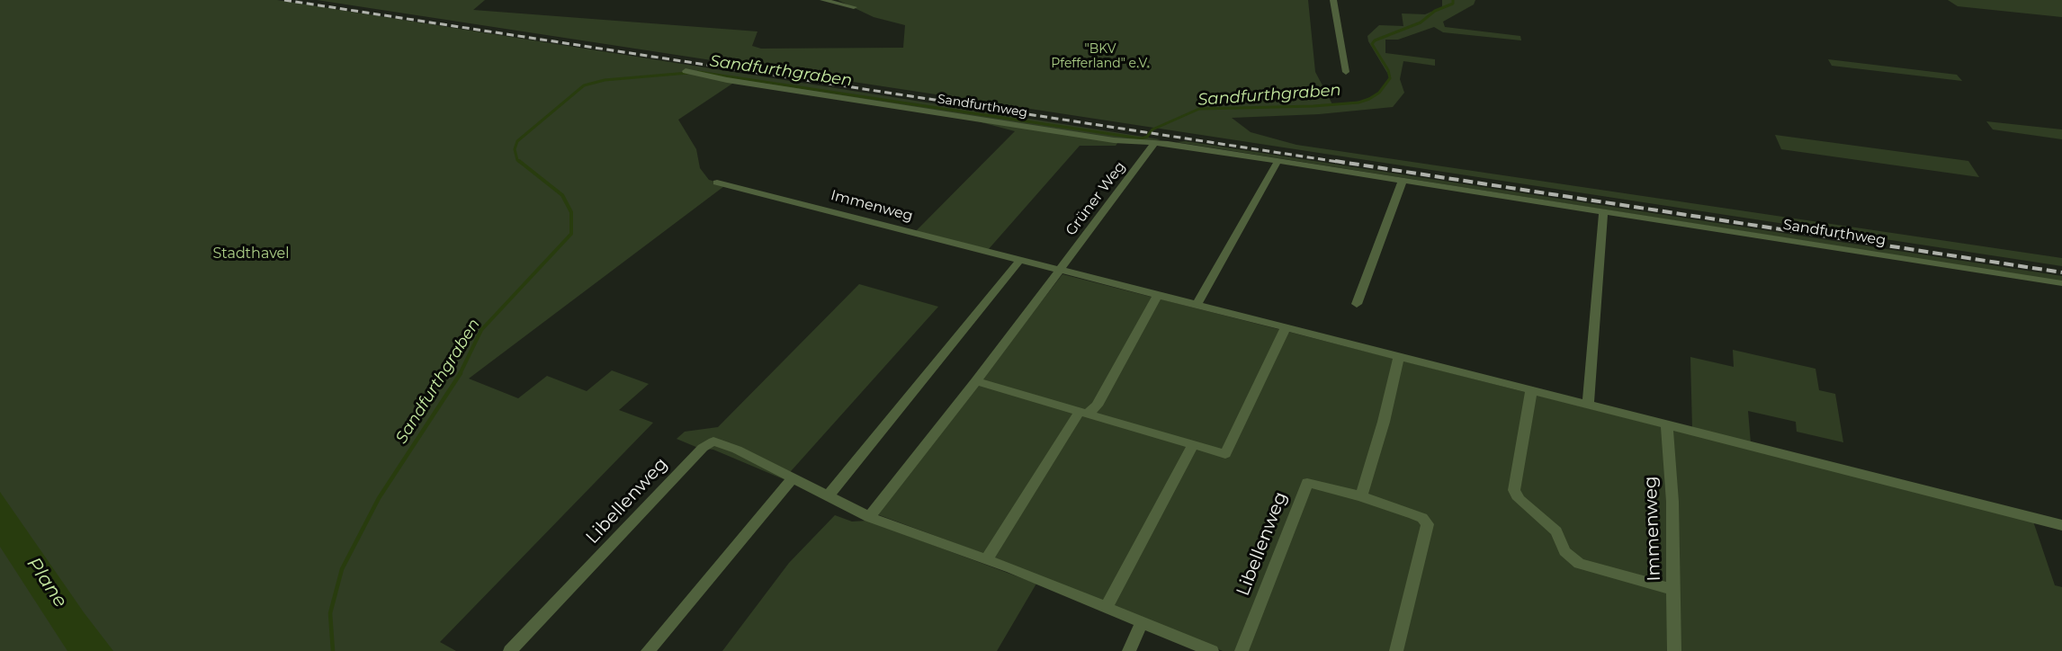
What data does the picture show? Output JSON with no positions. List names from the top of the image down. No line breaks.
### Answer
{"streets":{"street":["Sandfurthweg","Grüner Weg","Immenweg","Libellenweg"]},"crossings":[["Sandfurthweg","Grüner Weg"],["Grüner Weg","Immenweg"]],"water":["Sandfurthgraben","Plane"],"parks":["\"BKV Pfefferland\" e.V.","Stadthavel"]}
